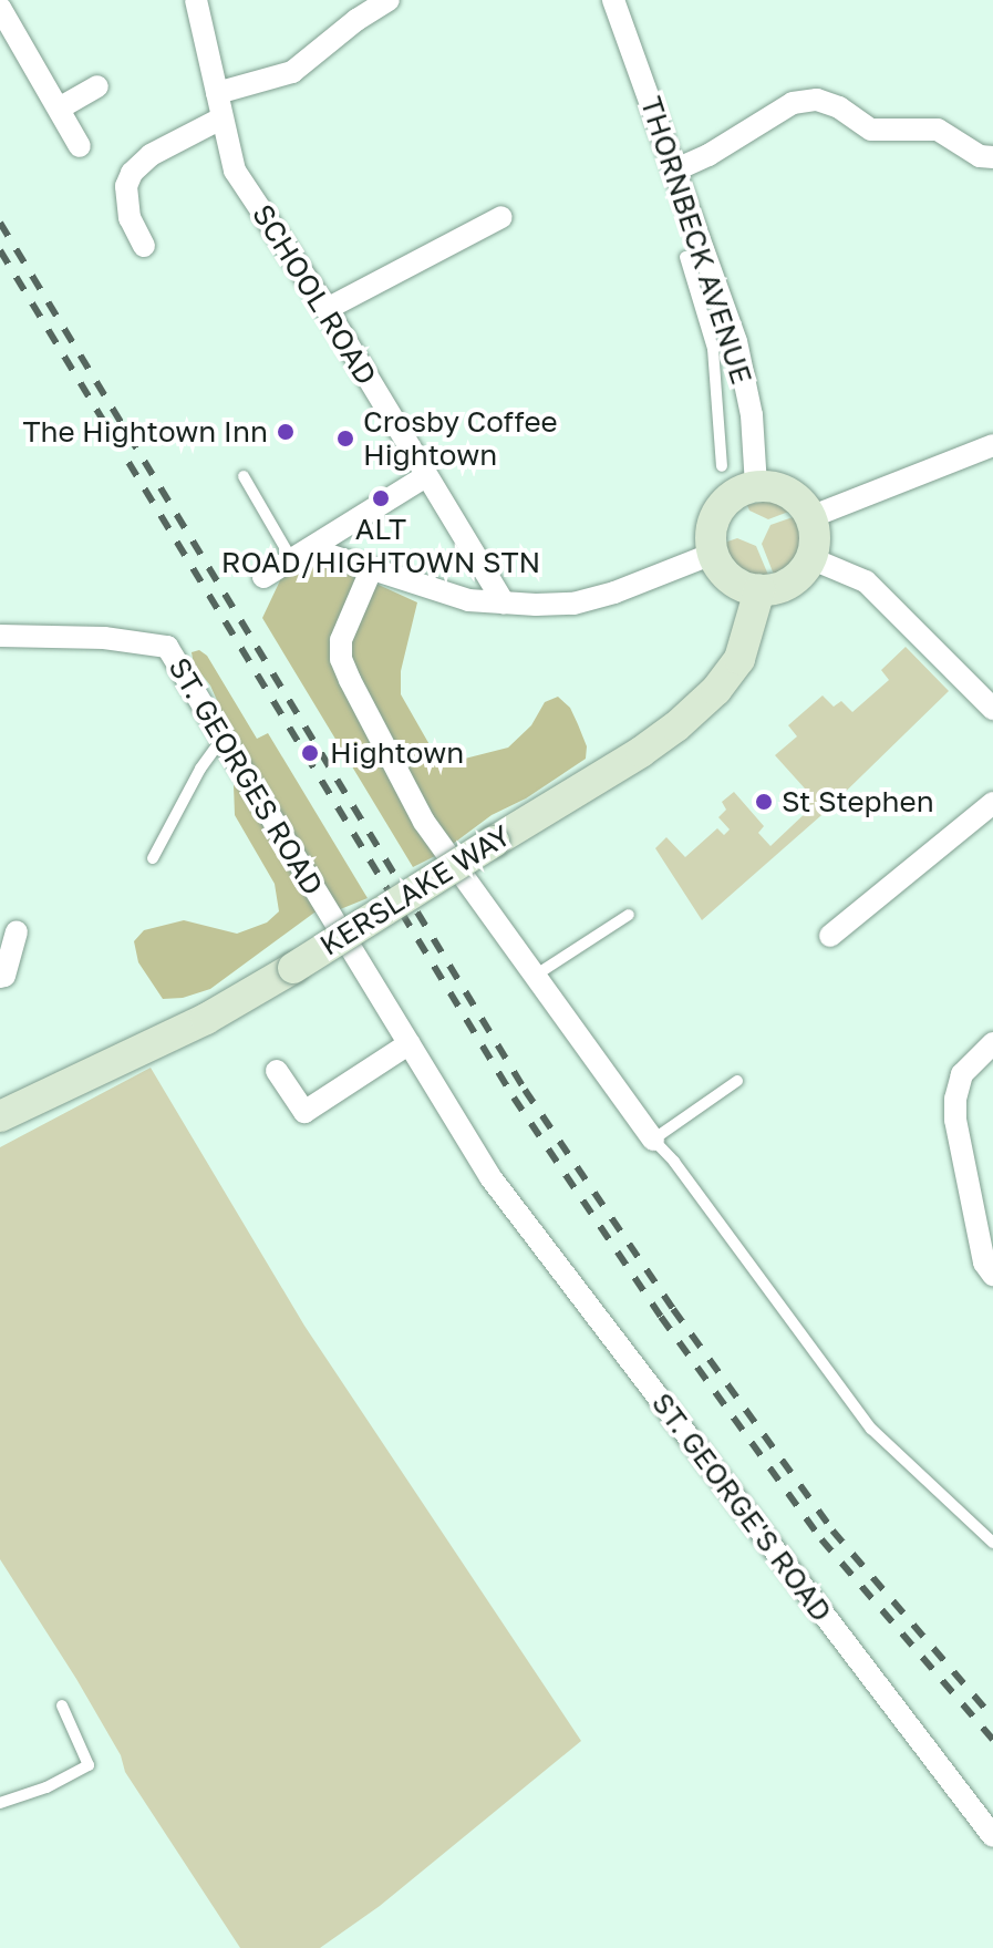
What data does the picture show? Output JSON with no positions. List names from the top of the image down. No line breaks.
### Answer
{"streets":{"street":["THORNBECK AVENUE","SCHOOL ROAD","ST. GEORGES ROAD","KERSLAKE WAY","ST. GEORGE'S ROAD"]},"crossings":[["THORNBECK AVENUE","KERSLAKE WAY"],["ST. GEORGES ROAD","ST. GEORGE'S ROAD"]],"places":["The Hightown Inn","Crosby Coffee Hightown","ALT ROAD/HIGHTOWN STN","Hightown","St Stephen"]}
